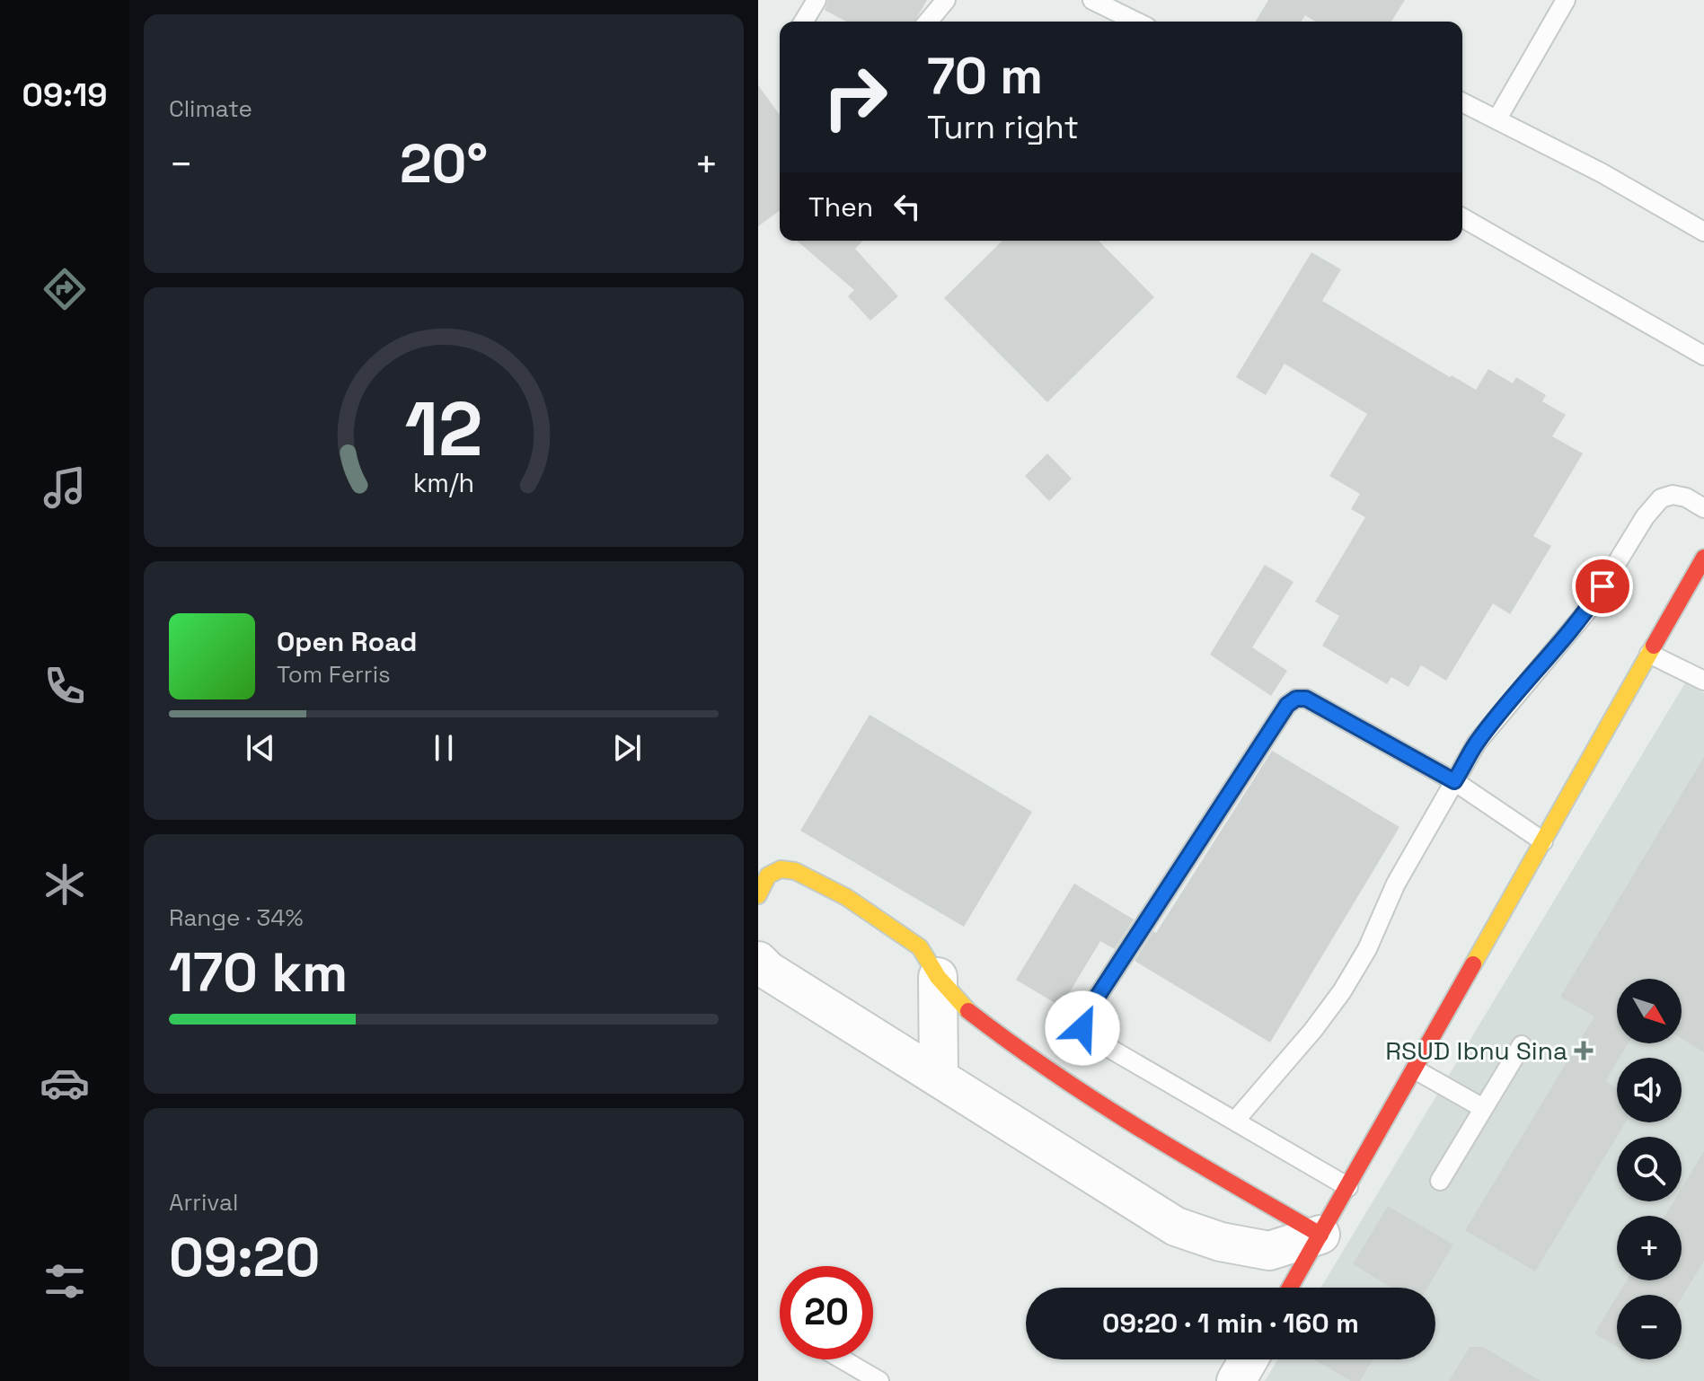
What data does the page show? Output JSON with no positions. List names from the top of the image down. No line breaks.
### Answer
{"places":{"health":["RSUD Ibnu Sina"]},"north":"bottom right","page":{"tabs":"09:19","tile":["Climate",["Range · 34%","170 km"],["Arrival","09:20"]],"turn":["70 m","Turn right"],"heat":["−","20°","+"],"then":"Then","song":["Open Road","Tom Ferris"],"map_buttons":["+","−"],"limit":"20","trip":"09:20 · 1 min · 160 m","gauge":["12","km/h"]}}
